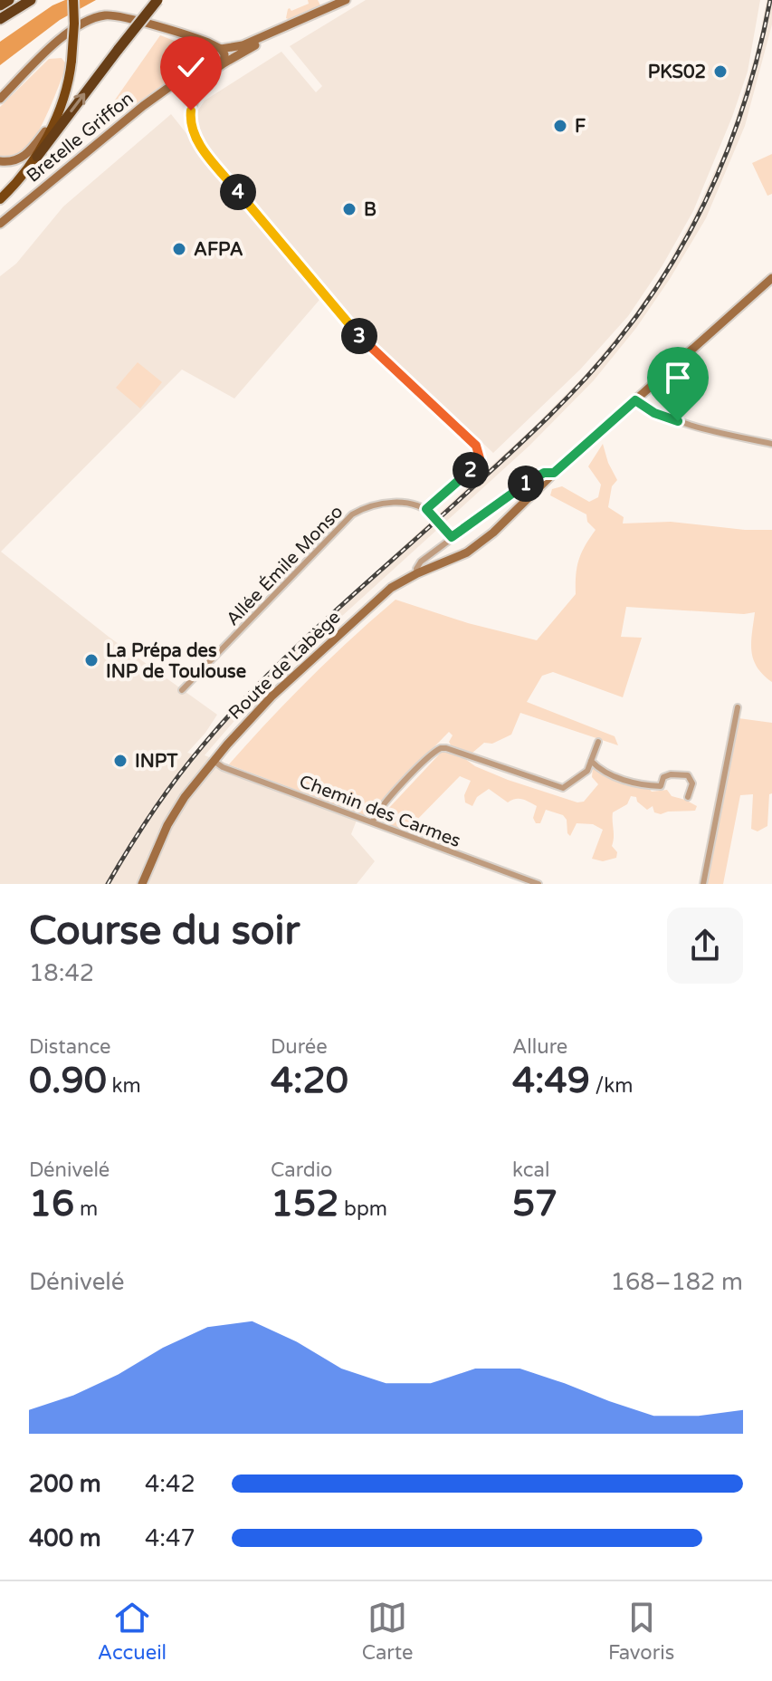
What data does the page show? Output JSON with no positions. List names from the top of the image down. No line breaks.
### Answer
{"streets":{"main road":["Bretelle Griffon","Route de Labège"],"street":["Allée Émile Monso","Chemin des Carmes"]},"crossings":[["Route de Labège","Chemin des Carmes"]],"places":["PKS02","F","B","AFPA","La Prépa des INP de Toulouse","INPT"],"page":{"pins":["4","3","2","1"],"heading":["Course du soir","18:42"],"stats":[["Distance","0.90 km"],["Durée","4:20"],["Allure","4:49 /km"],["Dénivelé","16 m"],["Cardio","152 bpm"],["kcal","57"]],"chart":["Dénivelé","168–182 m"],"list":[{"name":"200 m","note":"4:42"},{"name":"400 m","note":"4:47"}],"tabs":["Accueil","Carte","Favoris"]}}
